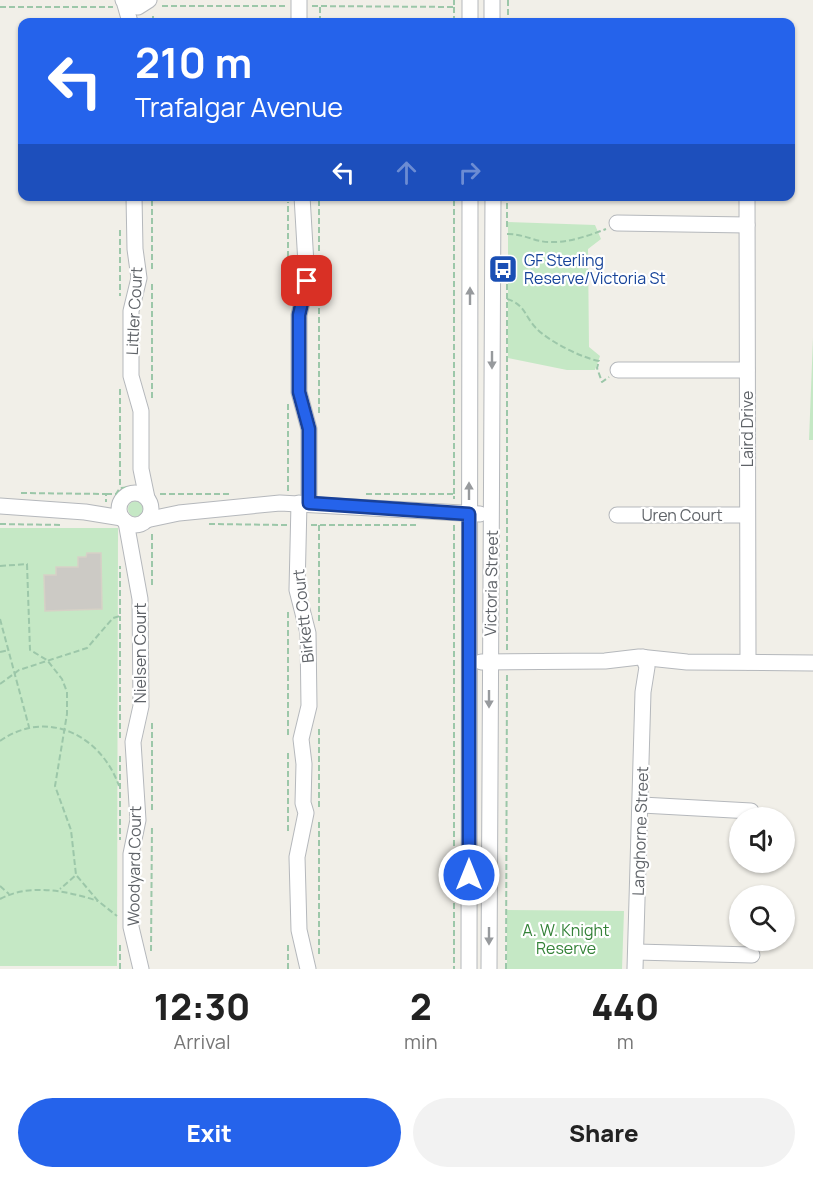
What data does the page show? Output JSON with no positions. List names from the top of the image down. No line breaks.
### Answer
{"streets":{"street":["Littler Court","Laird Drive","Uren Court","Victoria Street","Birkett Court","Nielsen Court","Langhorne Street","Woodyard Court"]},"crossings":[["Littler Court","Nielsen Court"],["Laird Drive","Uren Court"],["Nielsen Court","Woodyard Court"]],"parks":["A. W. Knight Reserve"],"places":{"bus stop":["GF Sterling Reserve/Victoria St"]},"page":{"turn":["210 m","Trafalgar Avenue"],"eta":["12:30","Arrival","2","min","440","m"],"buttons":["Exit","Share"]}}
